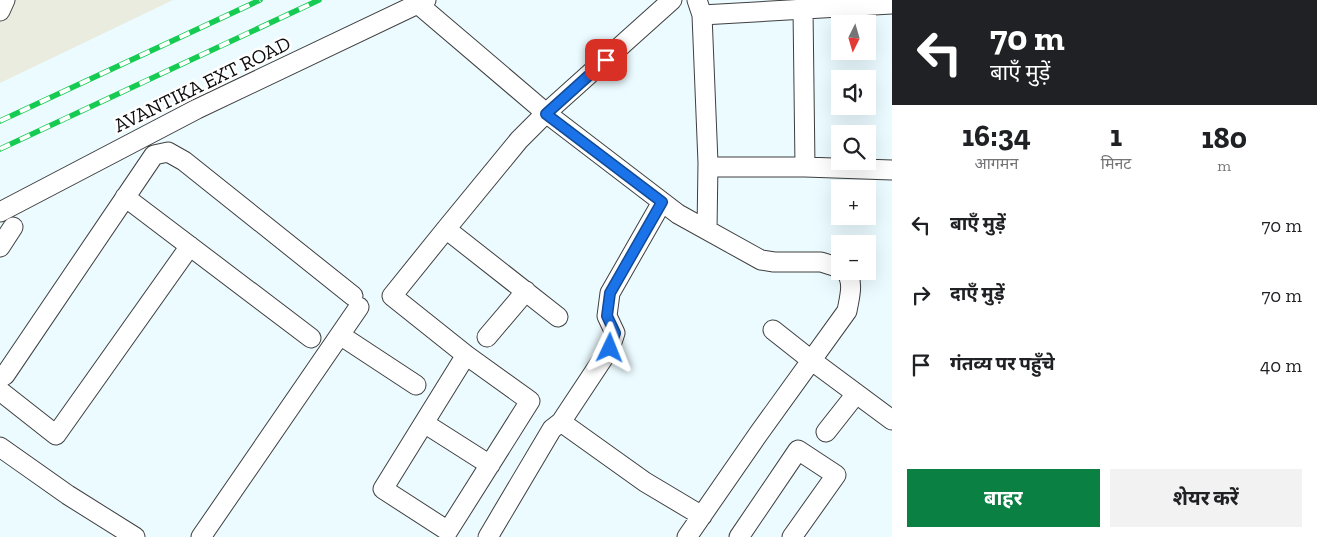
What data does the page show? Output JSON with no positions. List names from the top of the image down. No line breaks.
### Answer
{"streets":{"street":["AVANTIKA EXT ROAD"]},"north":"bottom","page":{"turn":["70 m","बाएँ मुड़ें"],"map_buttons":["+","−"],"eta":["16:34","आगमन","1","मिनट","180","m"],"list":[{"name":"बाएँ मुड़ें","value":"70 m"},{"name":"दाएँ मुड़ें","value":"70 m"},{"name":"गंतव्य पर पहुँचे","value":"40 m"}],"buttons":["बाहर","शेयर करें"]}}
